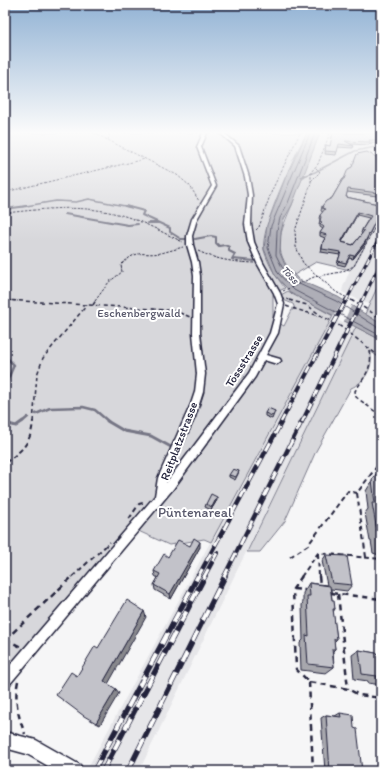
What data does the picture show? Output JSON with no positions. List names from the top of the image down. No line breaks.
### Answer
{"streets":{"street":["Tössstrasse","Reitplatzstrasse"]},"crossings":[["Tössstrasse","Reitplatzstrasse"]],"water":["Töss"],"parks":["Eschenbergwald","Püntenareal"]}
